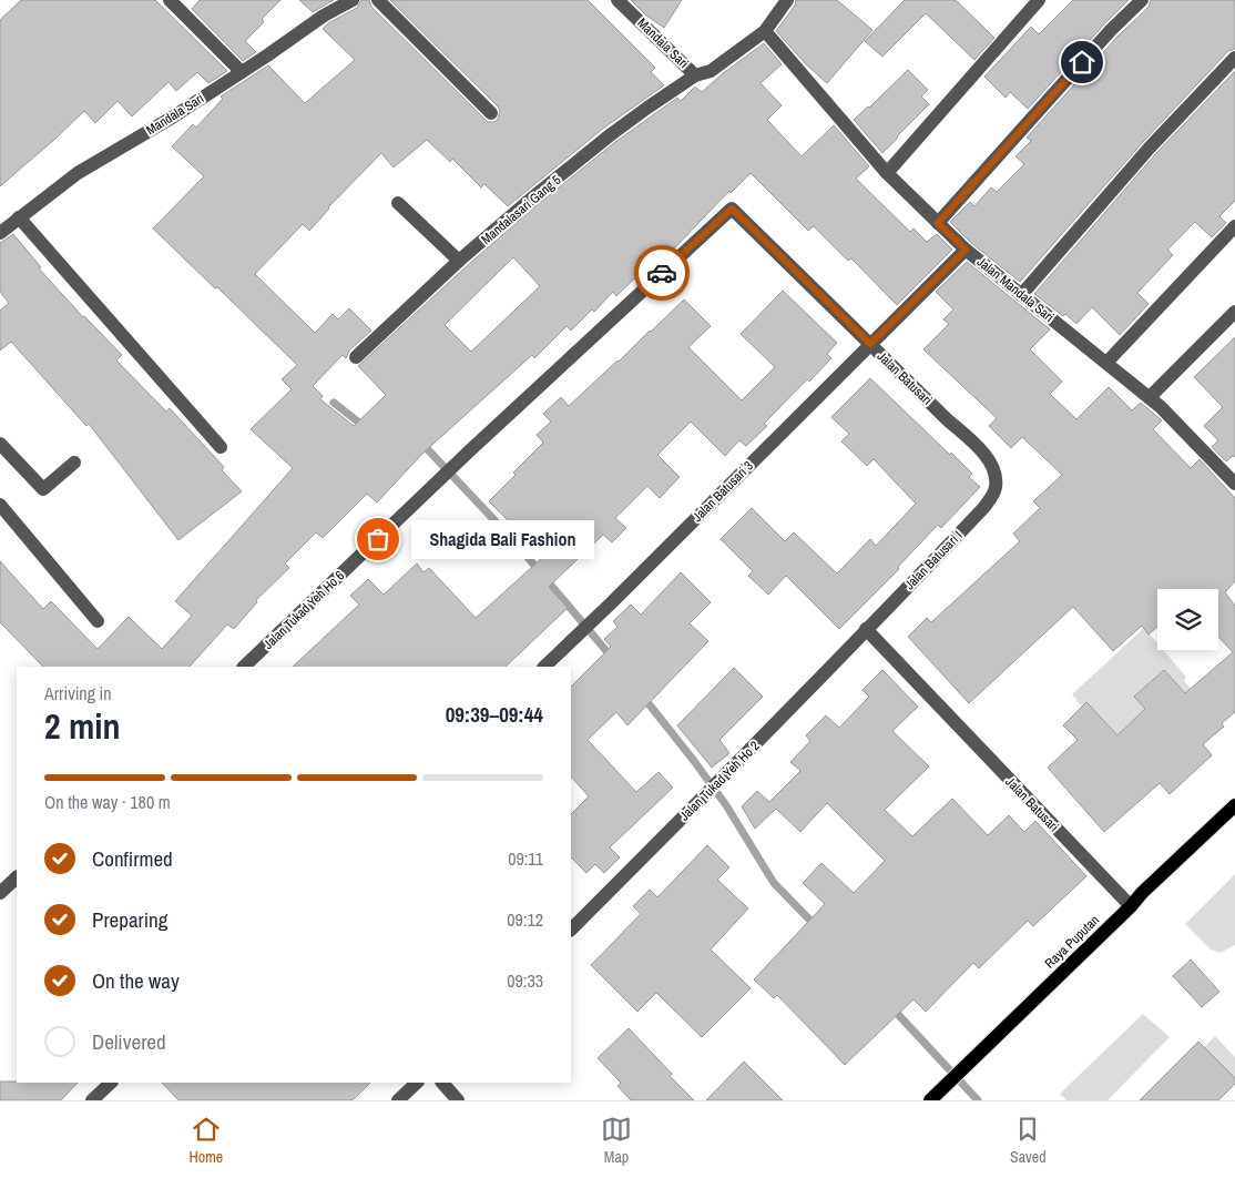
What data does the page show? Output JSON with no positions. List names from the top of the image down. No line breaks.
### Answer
{"streets":{"main road":["Raya Puputan"],"street":["Mandala Sari","Mandalasari Gang 5","Jalan Mandala Sari","Jalan Batusari","Jalan Batusari 3","Jalan Batusari I","Jalan Tukad Yeh Ho 6","Jalan Tukad Yeh Ho 2"]},"crossings":[["Mandala Sari","Mandalasari Gang 5"],["Mandala Sari","Jalan Mandala Sari"],["Jalan Mandala Sari","Jalan Batusari 3"],["Jalan Batusari","Jalan Batusari 3"],["Jalan Batusari","Jalan Batusari I"],["Jalan Batusari","Jalan Tukad Yeh Ho 6"],["Jalan Batusari","Jalan Tukad Yeh Ho 2"],["Jalan Batusari","Raya Puputan"],["Jalan Batusari I","Jalan Tukad Yeh Ho 2"]],"places":["Shagida Bali Fashion"],"page":{"bubble":"Shagida Bali Fashion","heading":["2 min","Arriving in","09:39–09:44"],"bar":"On the way · 180 m","list":[["Confirmed","09:11"],["Preparing","09:12"],["On the way","09:33"],"Delivered"],"tabs":["Home","Map","Saved"]}}
